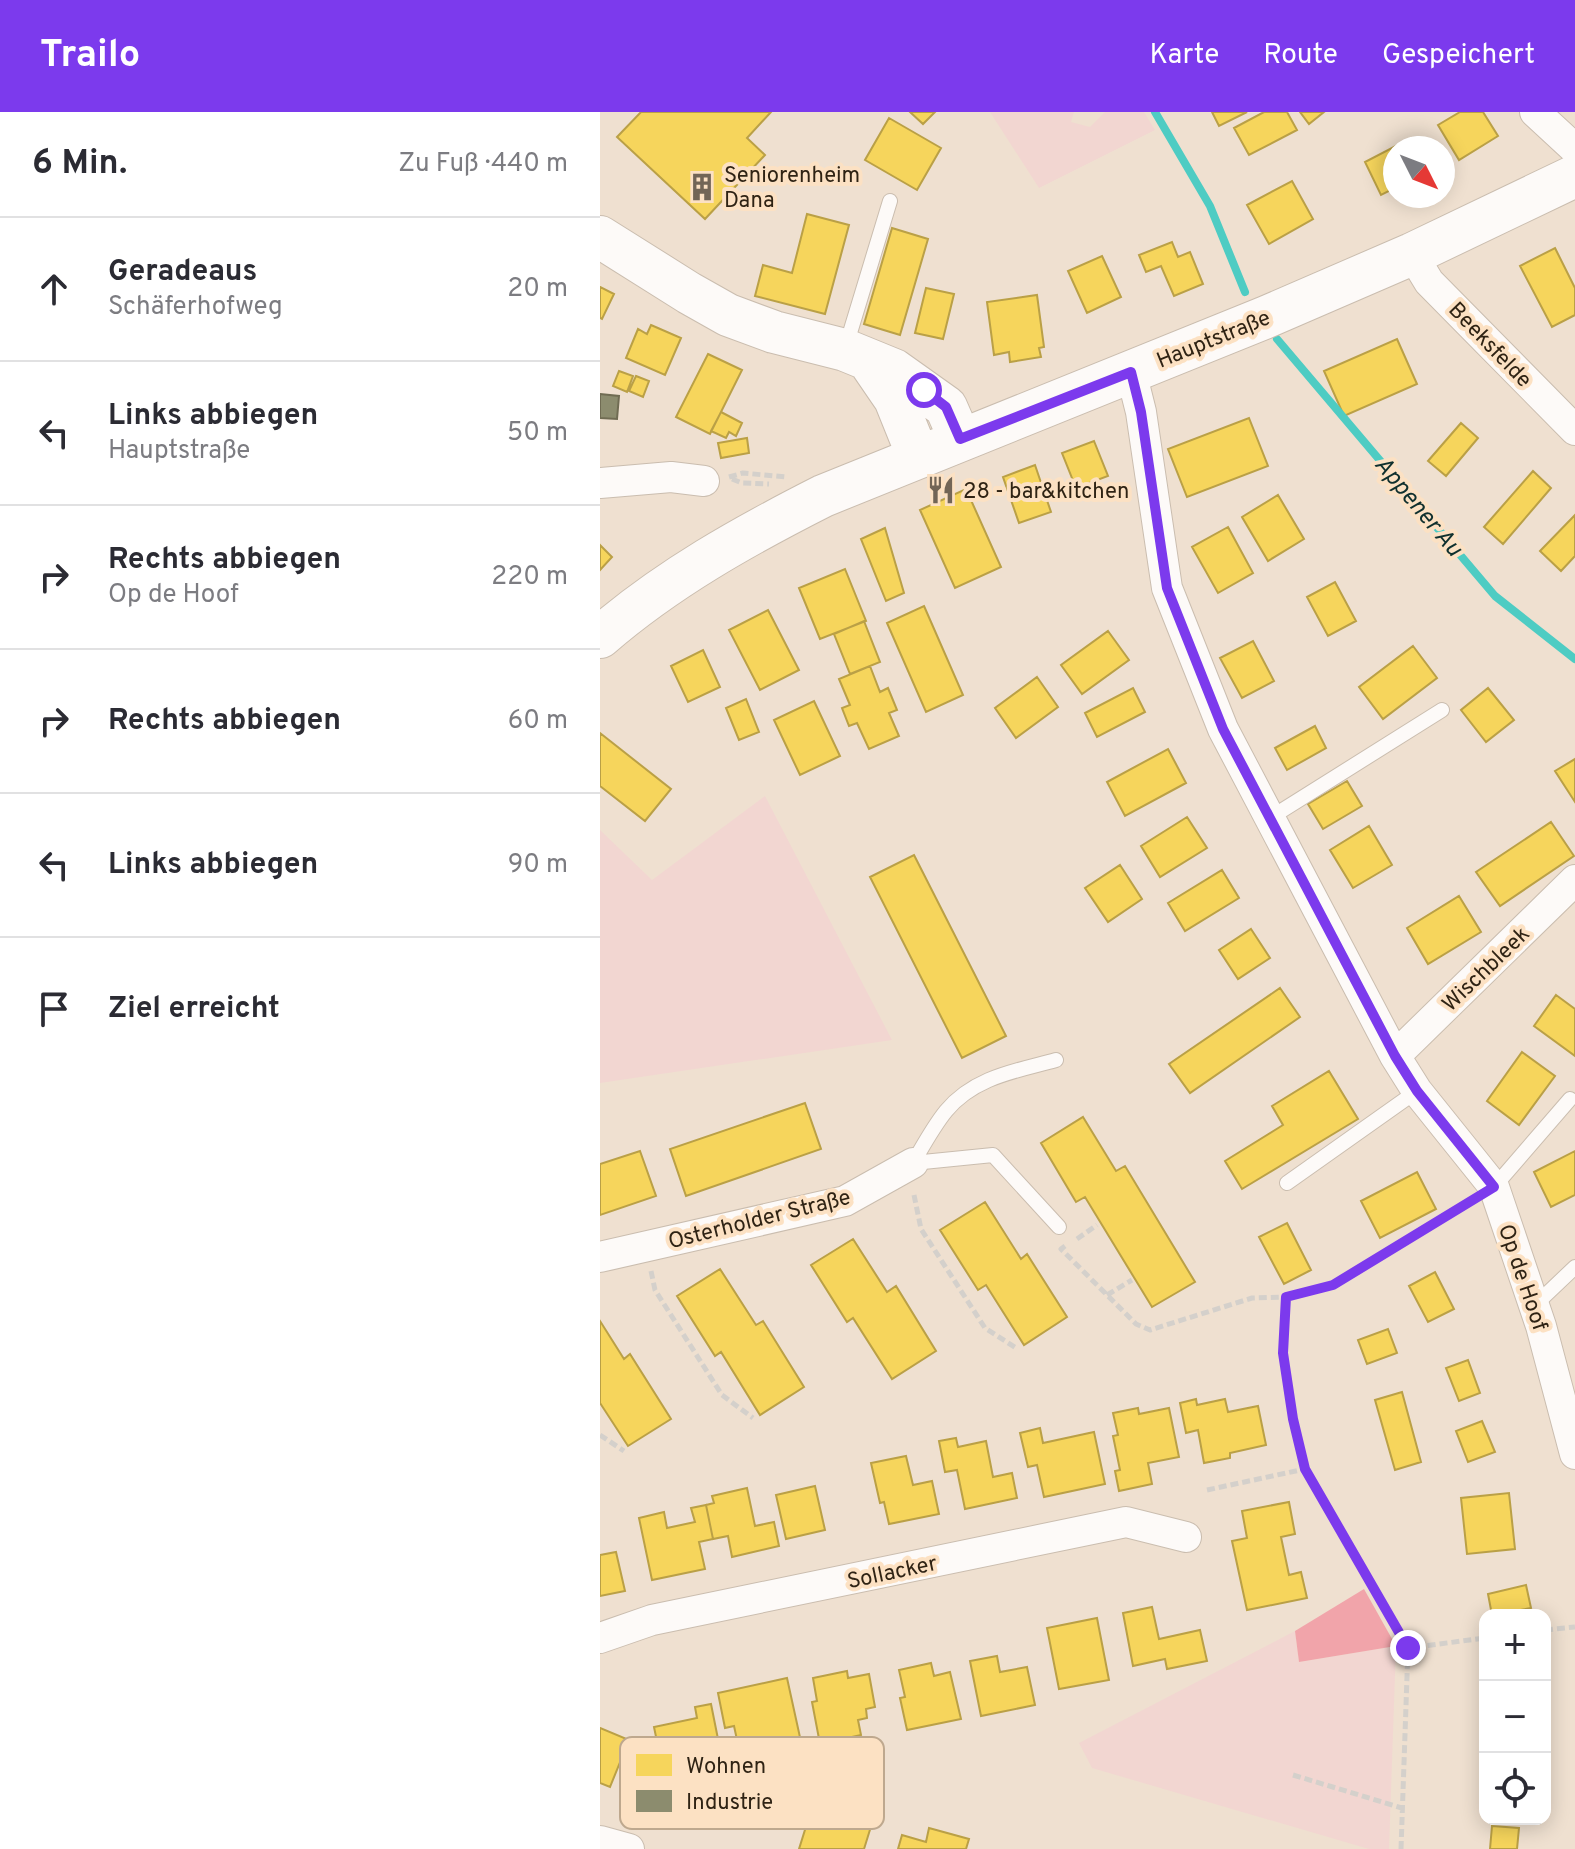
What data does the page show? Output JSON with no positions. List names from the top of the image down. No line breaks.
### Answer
{"streets":{"main road":["Hauptstraße"],"street":["Beeksfelde","Wischbleek","Osterholder Straße","Op de Hoof","Sollacker"]},"crossings":[["Hauptstraße","Beeksfelde"],["Hauptstraße","Op de Hoof"],["Wischbleek","Op de Hoof"]],"water":["Appener Au"],"places":{"building":["Seniorenheim Dana"],"restaurant":["28 - bar&kitchen"]},"legend":["Wohnen","Industrie"],"north":"bottom right","page":{"header":"Trailo","nav":["Karte","Route","Gespeichert"],"heading":["6 Min.","Zu Fuß · 440 m"],"list":[["Geradeaus","Schäferhofweg","20 m"],["Links abbiegen","Hauptstraße","50 m"],["Rechts abbiegen","Op de Hoof","220 m"],["Rechts abbiegen","60 m"],["Links abbiegen","90 m"],"Ziel erreicht"],"map_buttons":["+","−"]}}
